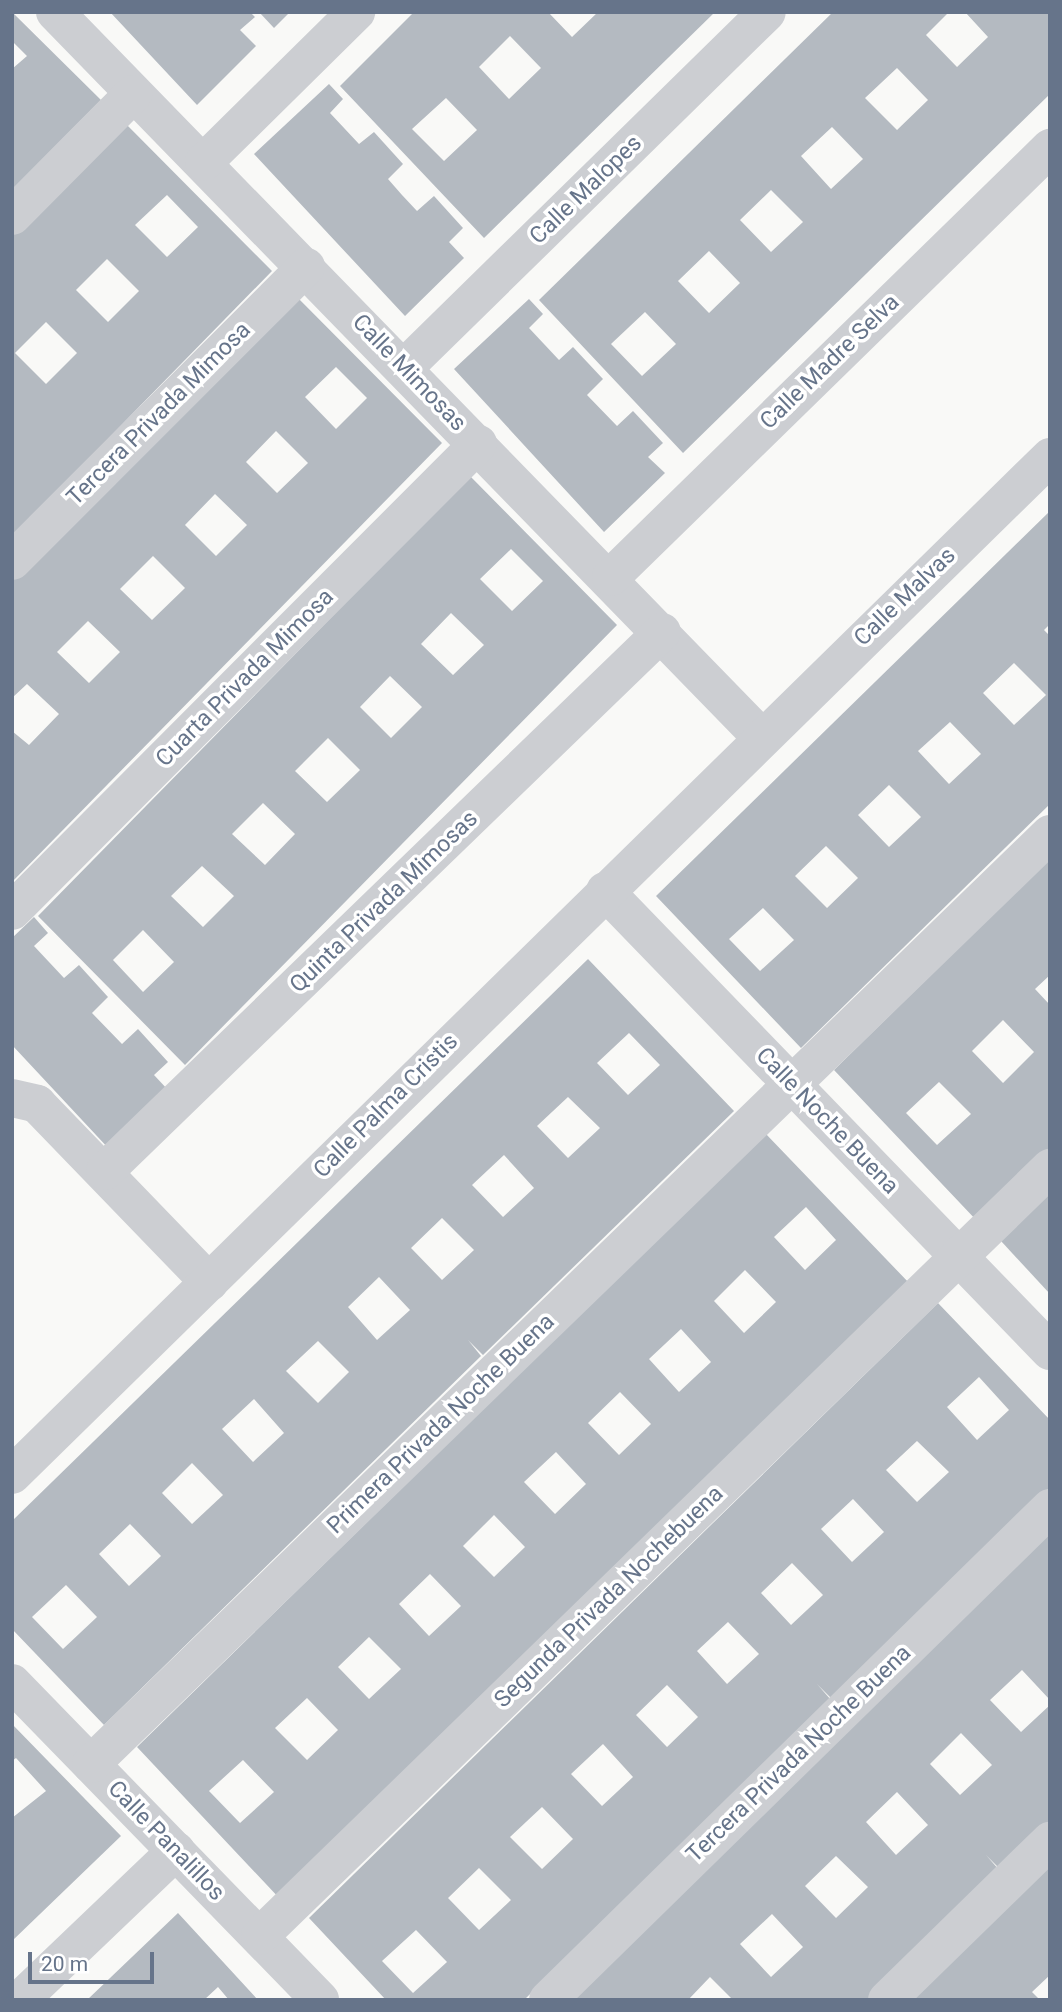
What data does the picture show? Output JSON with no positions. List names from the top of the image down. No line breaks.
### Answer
{"streets":{"street":["Calle Malopes","Calle Madre Selva","Calle Mimosas","Tercera Privada Mimosa","Calle Malvas","Cuarta Privada Mimosa","Quinta Privada Mimosas","Calle Palma Cristis","Calle Noche Buena","Primera Privada Noche Buena","Segunda Privada Nochebuena","Tercera Privada Noche Buena","Calle Panalillos"]},"crossings":[["Calle Malopes","Calle Mimosas"],["Calle Madre Selva","Calle Mimosas"],["Calle Mimosas","Tercera Privada Mimosa"],["Calle Mimosas","Calle Malvas"],["Calle Mimosas","Cuarta Privada Mimosa"],["Calle Mimosas","Quinta Privada Mimosas"],["Calle Mimosas","Calle Palma Cristis"],["Calle Malvas","Calle Palma Cristis"],["Calle Palma Cristis","Calle Noche Buena"],["Calle Noche Buena","Primera Privada Noche Buena"],["Calle Noche Buena","Segunda Privada Nochebuena"],["Primera Privada Noche Buena","Calle Panalillos"],["Segunda Privada Nochebuena","Calle Panalillos"]],"scale_bar":"20 m"}
